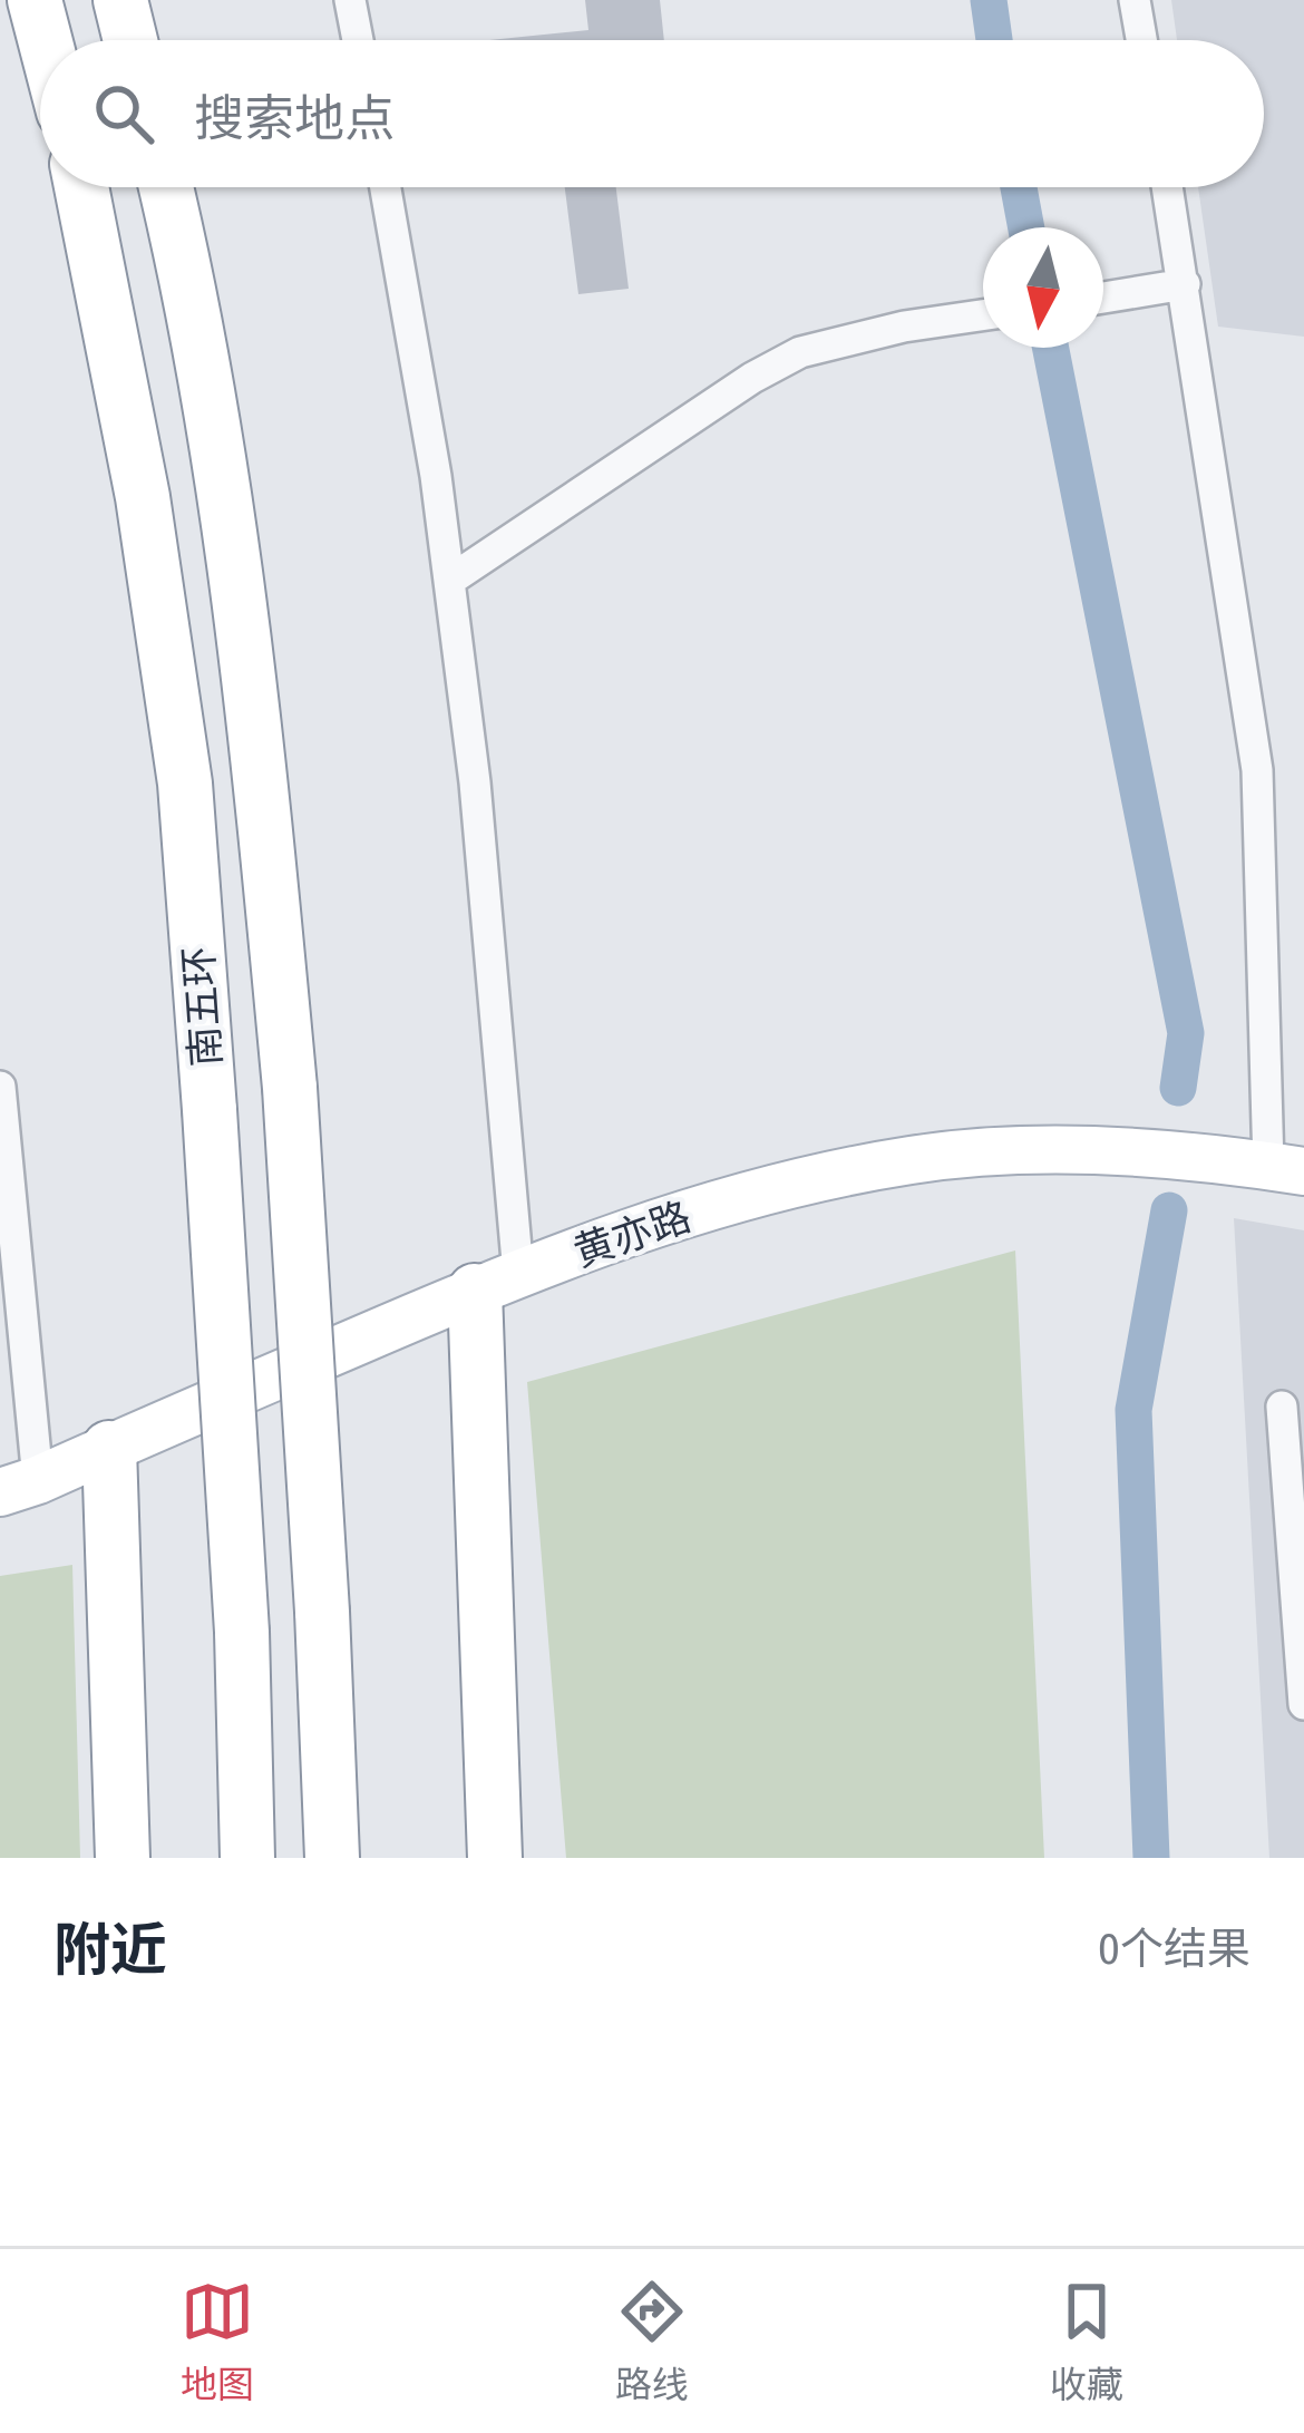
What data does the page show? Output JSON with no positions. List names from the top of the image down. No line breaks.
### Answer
{"streets":{"highway":["南五环"],"main road":["黄亦路"]},"north":"bottom","page":{"search":"搜索地点","heading":["附近","0个结果"],"nav":["地图","路线","收藏"]}}
